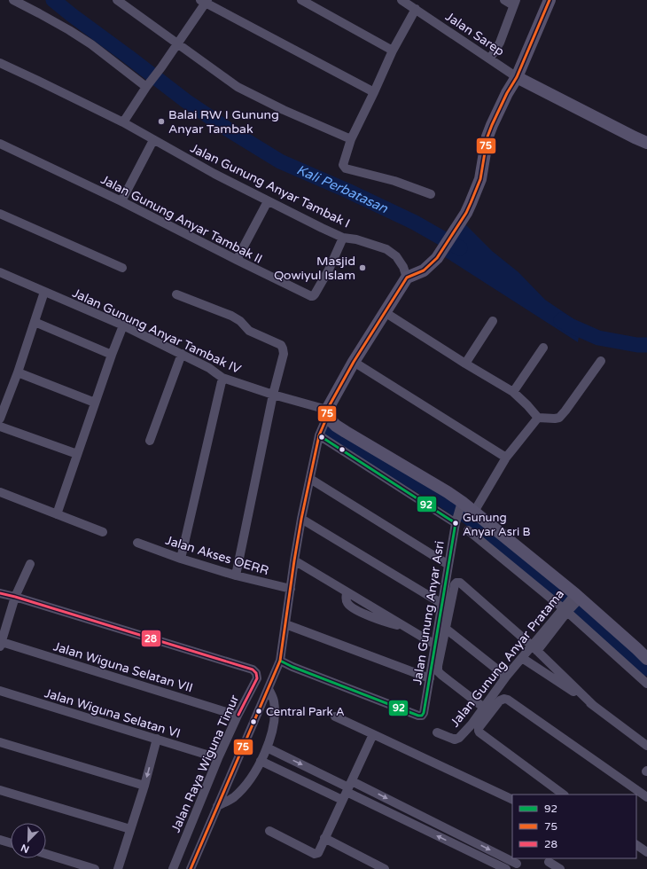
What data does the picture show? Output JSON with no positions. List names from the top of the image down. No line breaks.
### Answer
{"streets":{"street":["Jalan Sarep","Jalan Gunung Anyar Tambak I","Jalan Gunung Anyar Tambak II","Jalan Gunung Anyar Tambak IV","Jalan Akses OERR","Jalan Gunung Anyar Asri","Jalan Gunung Anyar Pratama","Jalan Wiguna Selatan VII","Jalan Wiguna Selatan VI","Jalan Raya Wiguna Timur"]},"crossings":[["Jalan Gunung Anyar Tambak I","Jalan Gunung Anyar Tambak II"],["Jalan Wiguna Selatan VII","Jalan Raya Wiguna Timur"],["Jalan Wiguna Selatan VI","Jalan Raya Wiguna Timur"]],"water":["Kali Perbatasan"],"places":["Balai RW I Gunung Anyar Tambak","Masjid Qowiyul Islam","Gunung Anyar Asri B","Central Park A"],"lines":["transit line 75","transit line 92","transit line 28"],"legend":["92","75","28"],"north":"bottom left"}
